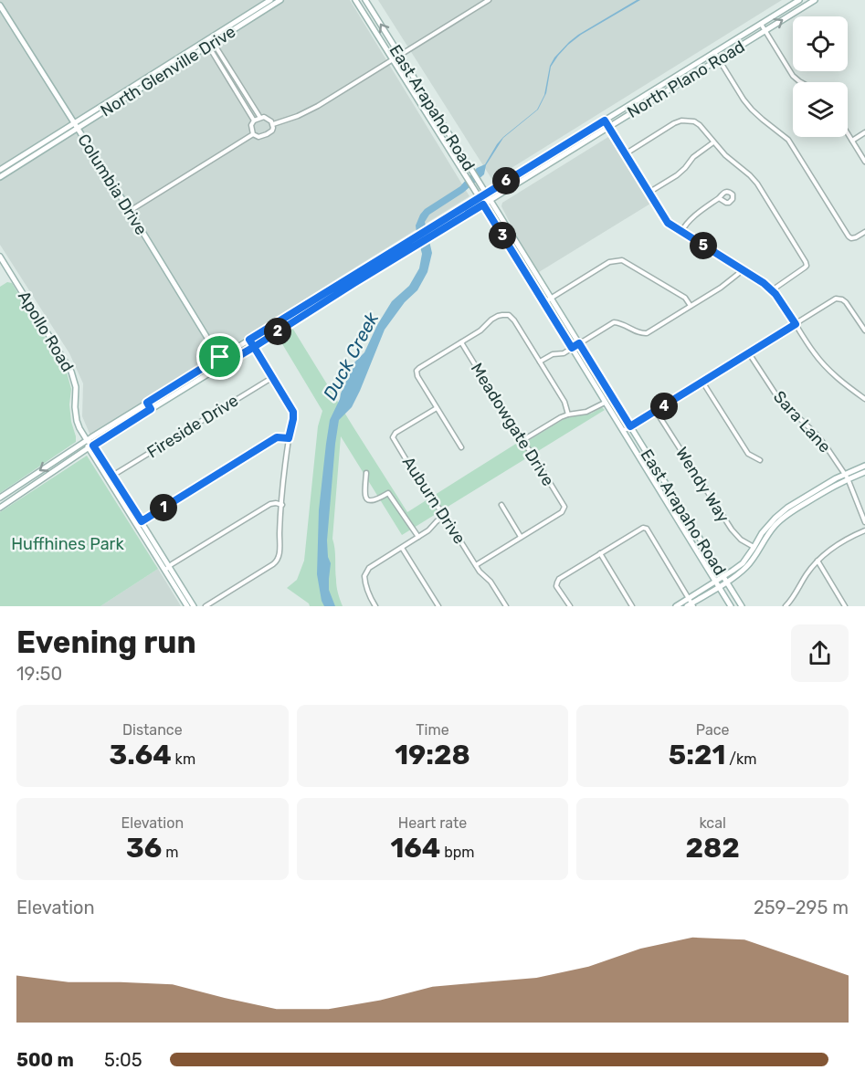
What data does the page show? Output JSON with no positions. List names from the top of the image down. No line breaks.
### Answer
{"streets":{"main road":["North Glenville Drive","North Plano Road","East Arapaho Road","Columbia Drive","Apollo Road"],"street":["Sara Lane","Meadowgate Drive","Fireside Drive","Wendy Way","Auburn Drive"]},"crossings":[["North Glenville Drive","Columbia Drive"],["North Plano Road","East Arapaho Road"],["North Plano Road","Columbia Drive"],["North Plano Road","Apollo Road"],["Apollo Road","Fireside Drive"]],"water":["Duck Creek"],"parks":["Huffhines Park"],"page":{"pins":["6","3","5","2","4","1"],"heading":["Evening run","19:50"],"stats":[["Distance","3.64 km"],["Time","19:28"],["Pace","5:21 /km"],["Elevation","36 m"],["Heart rate","164 bpm"],["kcal","282"]],"chart":["Elevation","259–295 m"],"list":[{"name":"500 m","note":"5:05"}]}}
